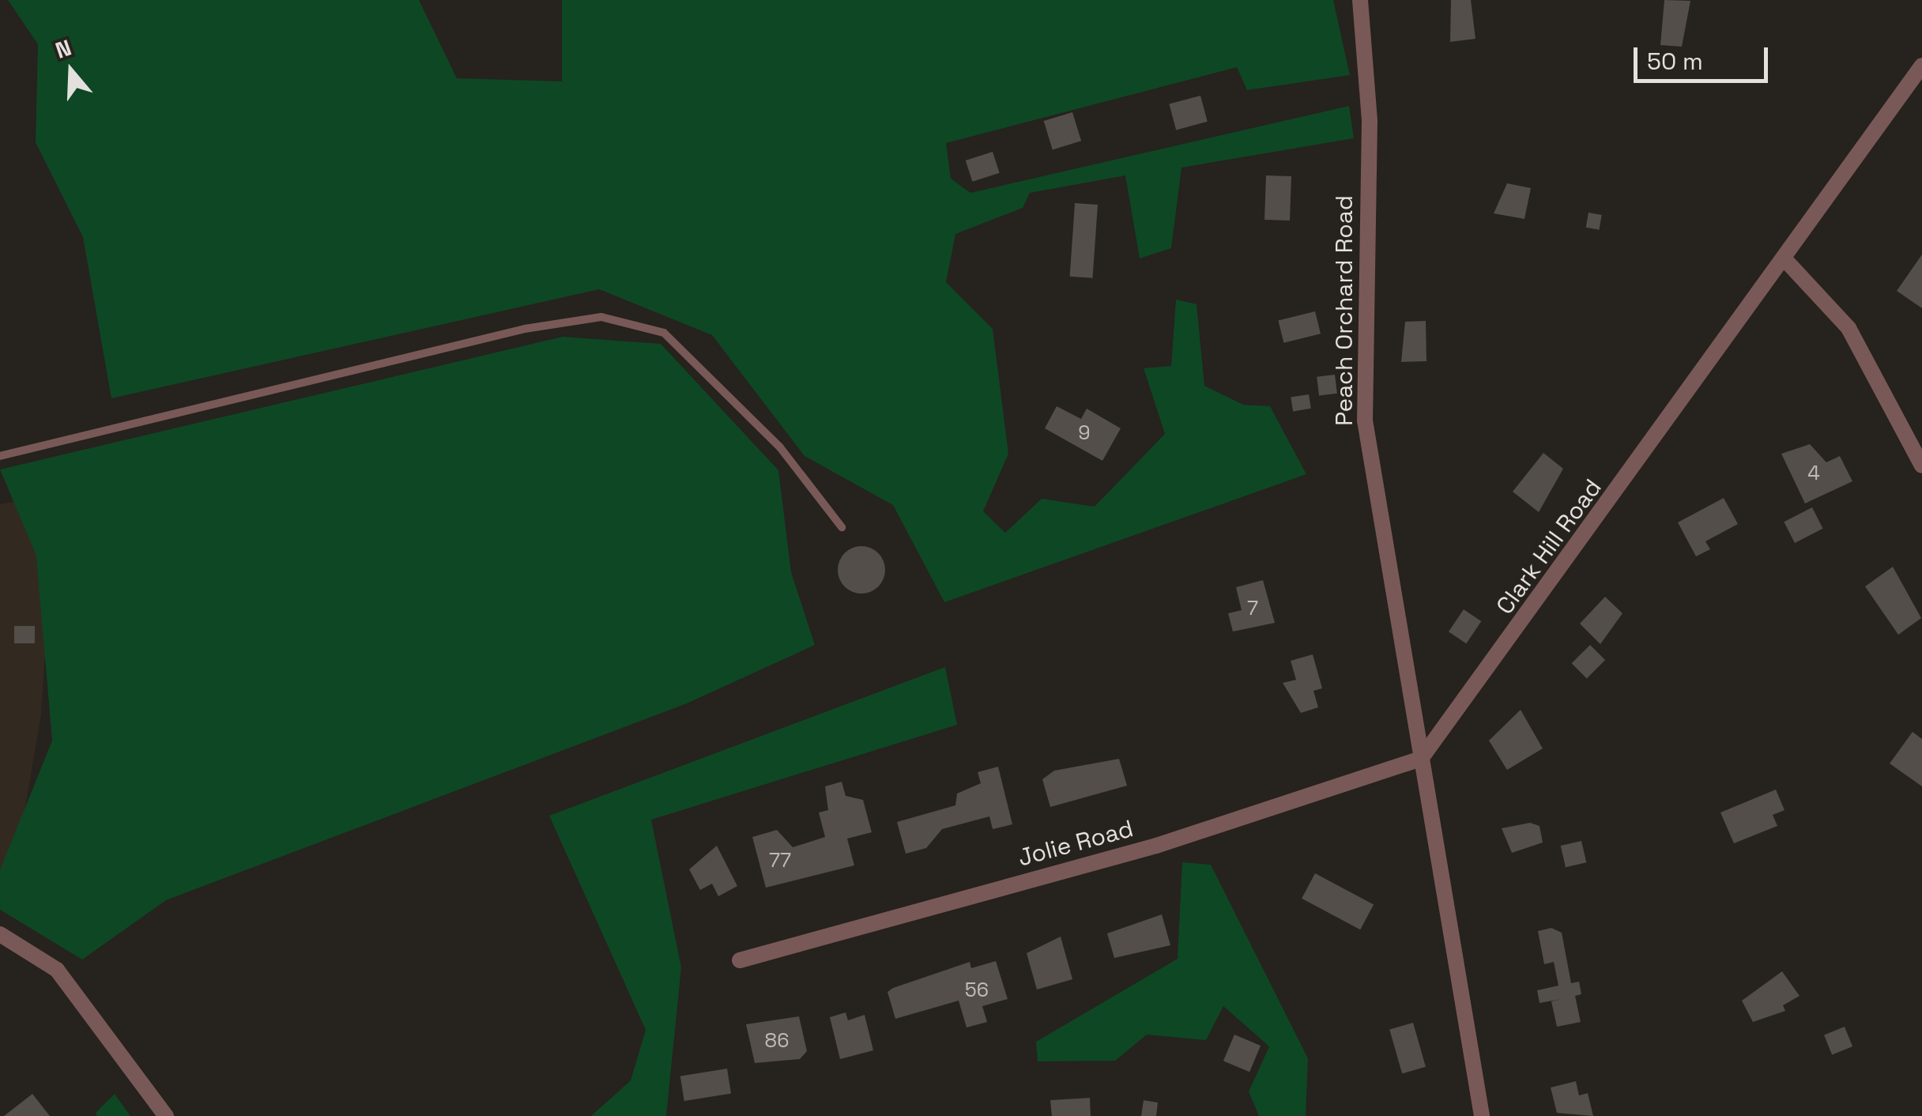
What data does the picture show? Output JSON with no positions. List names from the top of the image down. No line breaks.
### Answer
{"streets":{"street":["Peach Orchard Road","Clark Hill Road","Jolie Road"]},"crossings":[["Peach Orchard Road","Clark Hill Road"],["Peach Orchard Road","Jolie Road"],["Clark Hill Road","Jolie Road"]],"house_numbers":["9","4","7","77","56","86"],"scale_bar":"50 m","north":"top"}
